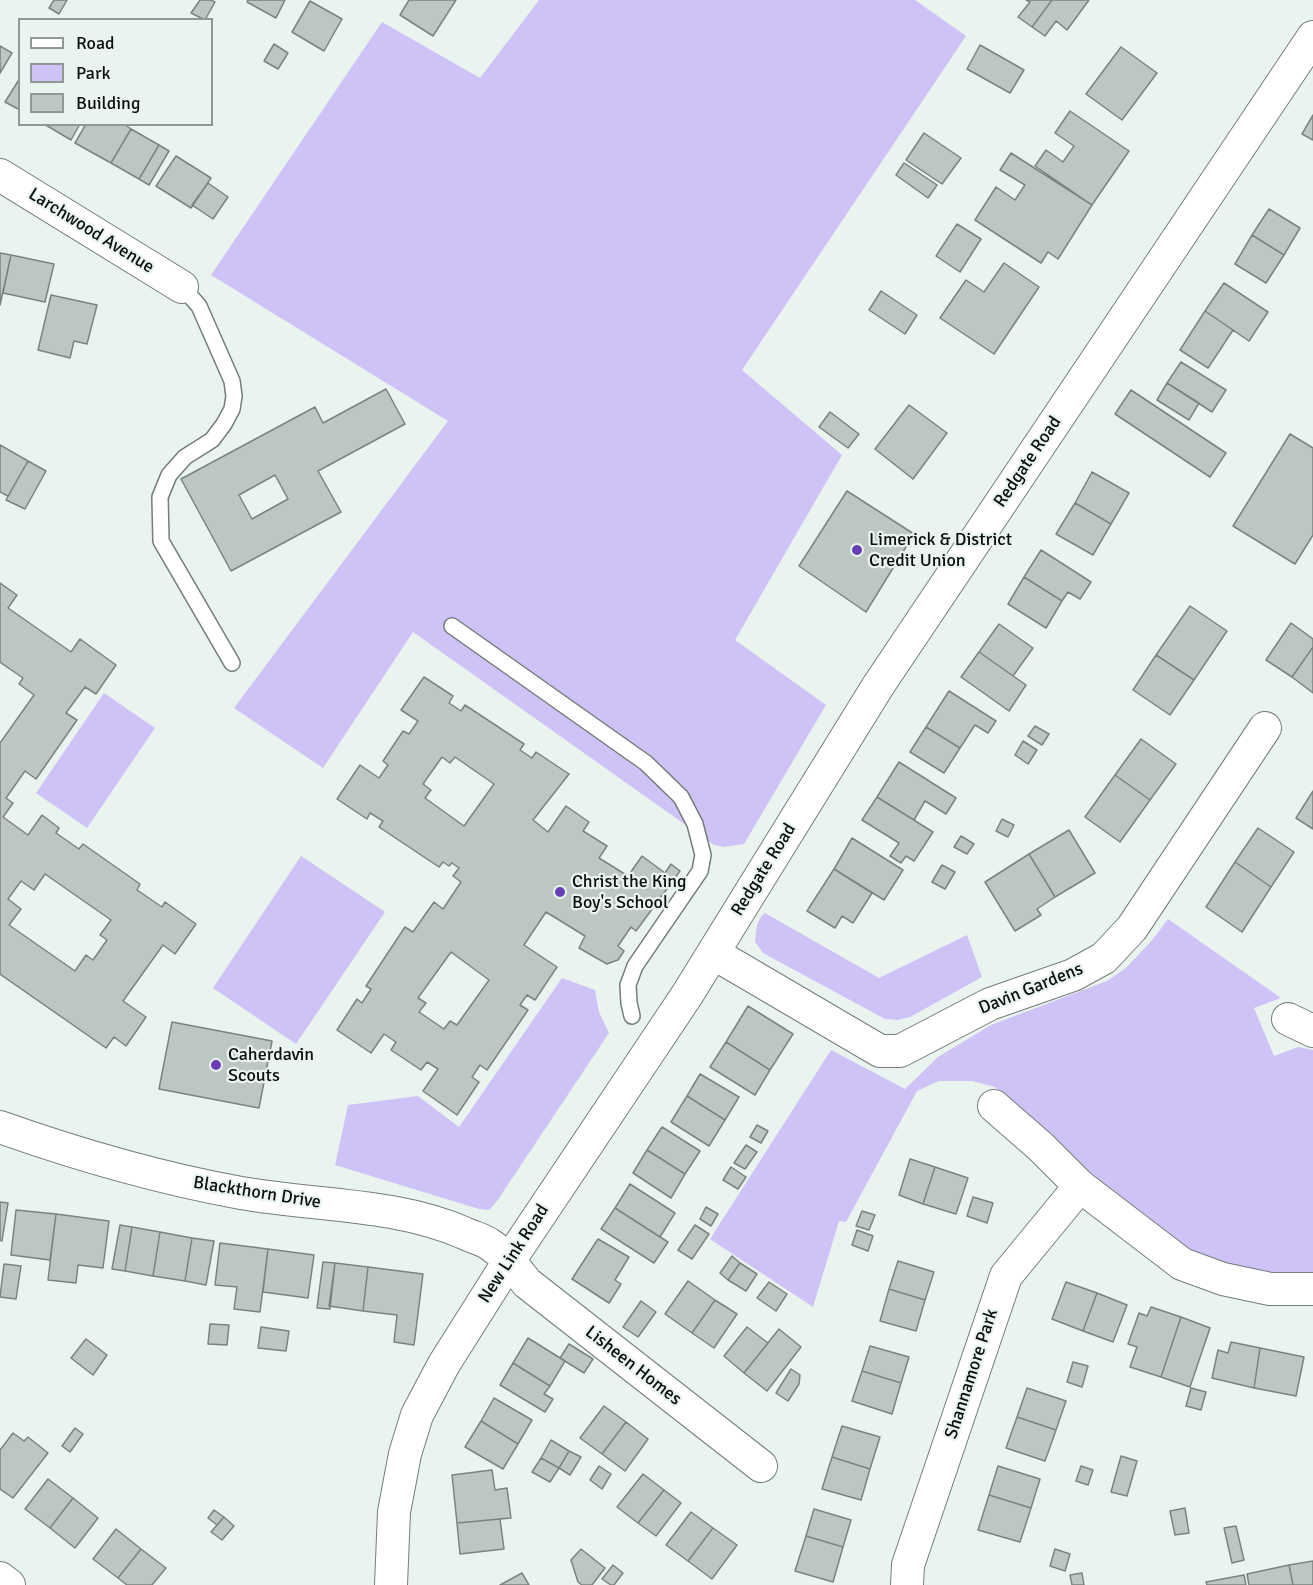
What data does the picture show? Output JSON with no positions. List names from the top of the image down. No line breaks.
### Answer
{"streets":{"street":["Larchwood Avenue","Redgate Road","Davin Gardens","Blackthorn Drive","New Link Road","Lisheen Homes","Shannamore Park"]},"crossings":[["Redgate Road","Davin Gardens"],["Redgate Road","New Link Road"],["Davin Gardens","New Link Road"],["Blackthorn Drive","New Link Road"],["Blackthorn Drive","Lisheen Homes"],["New Link Road","Lisheen Homes"]],"places":["Limerick & District Credit Union","Christ the King Boy's School","Caherdavin Scouts"],"legend":["Road","Park","Building"]}
